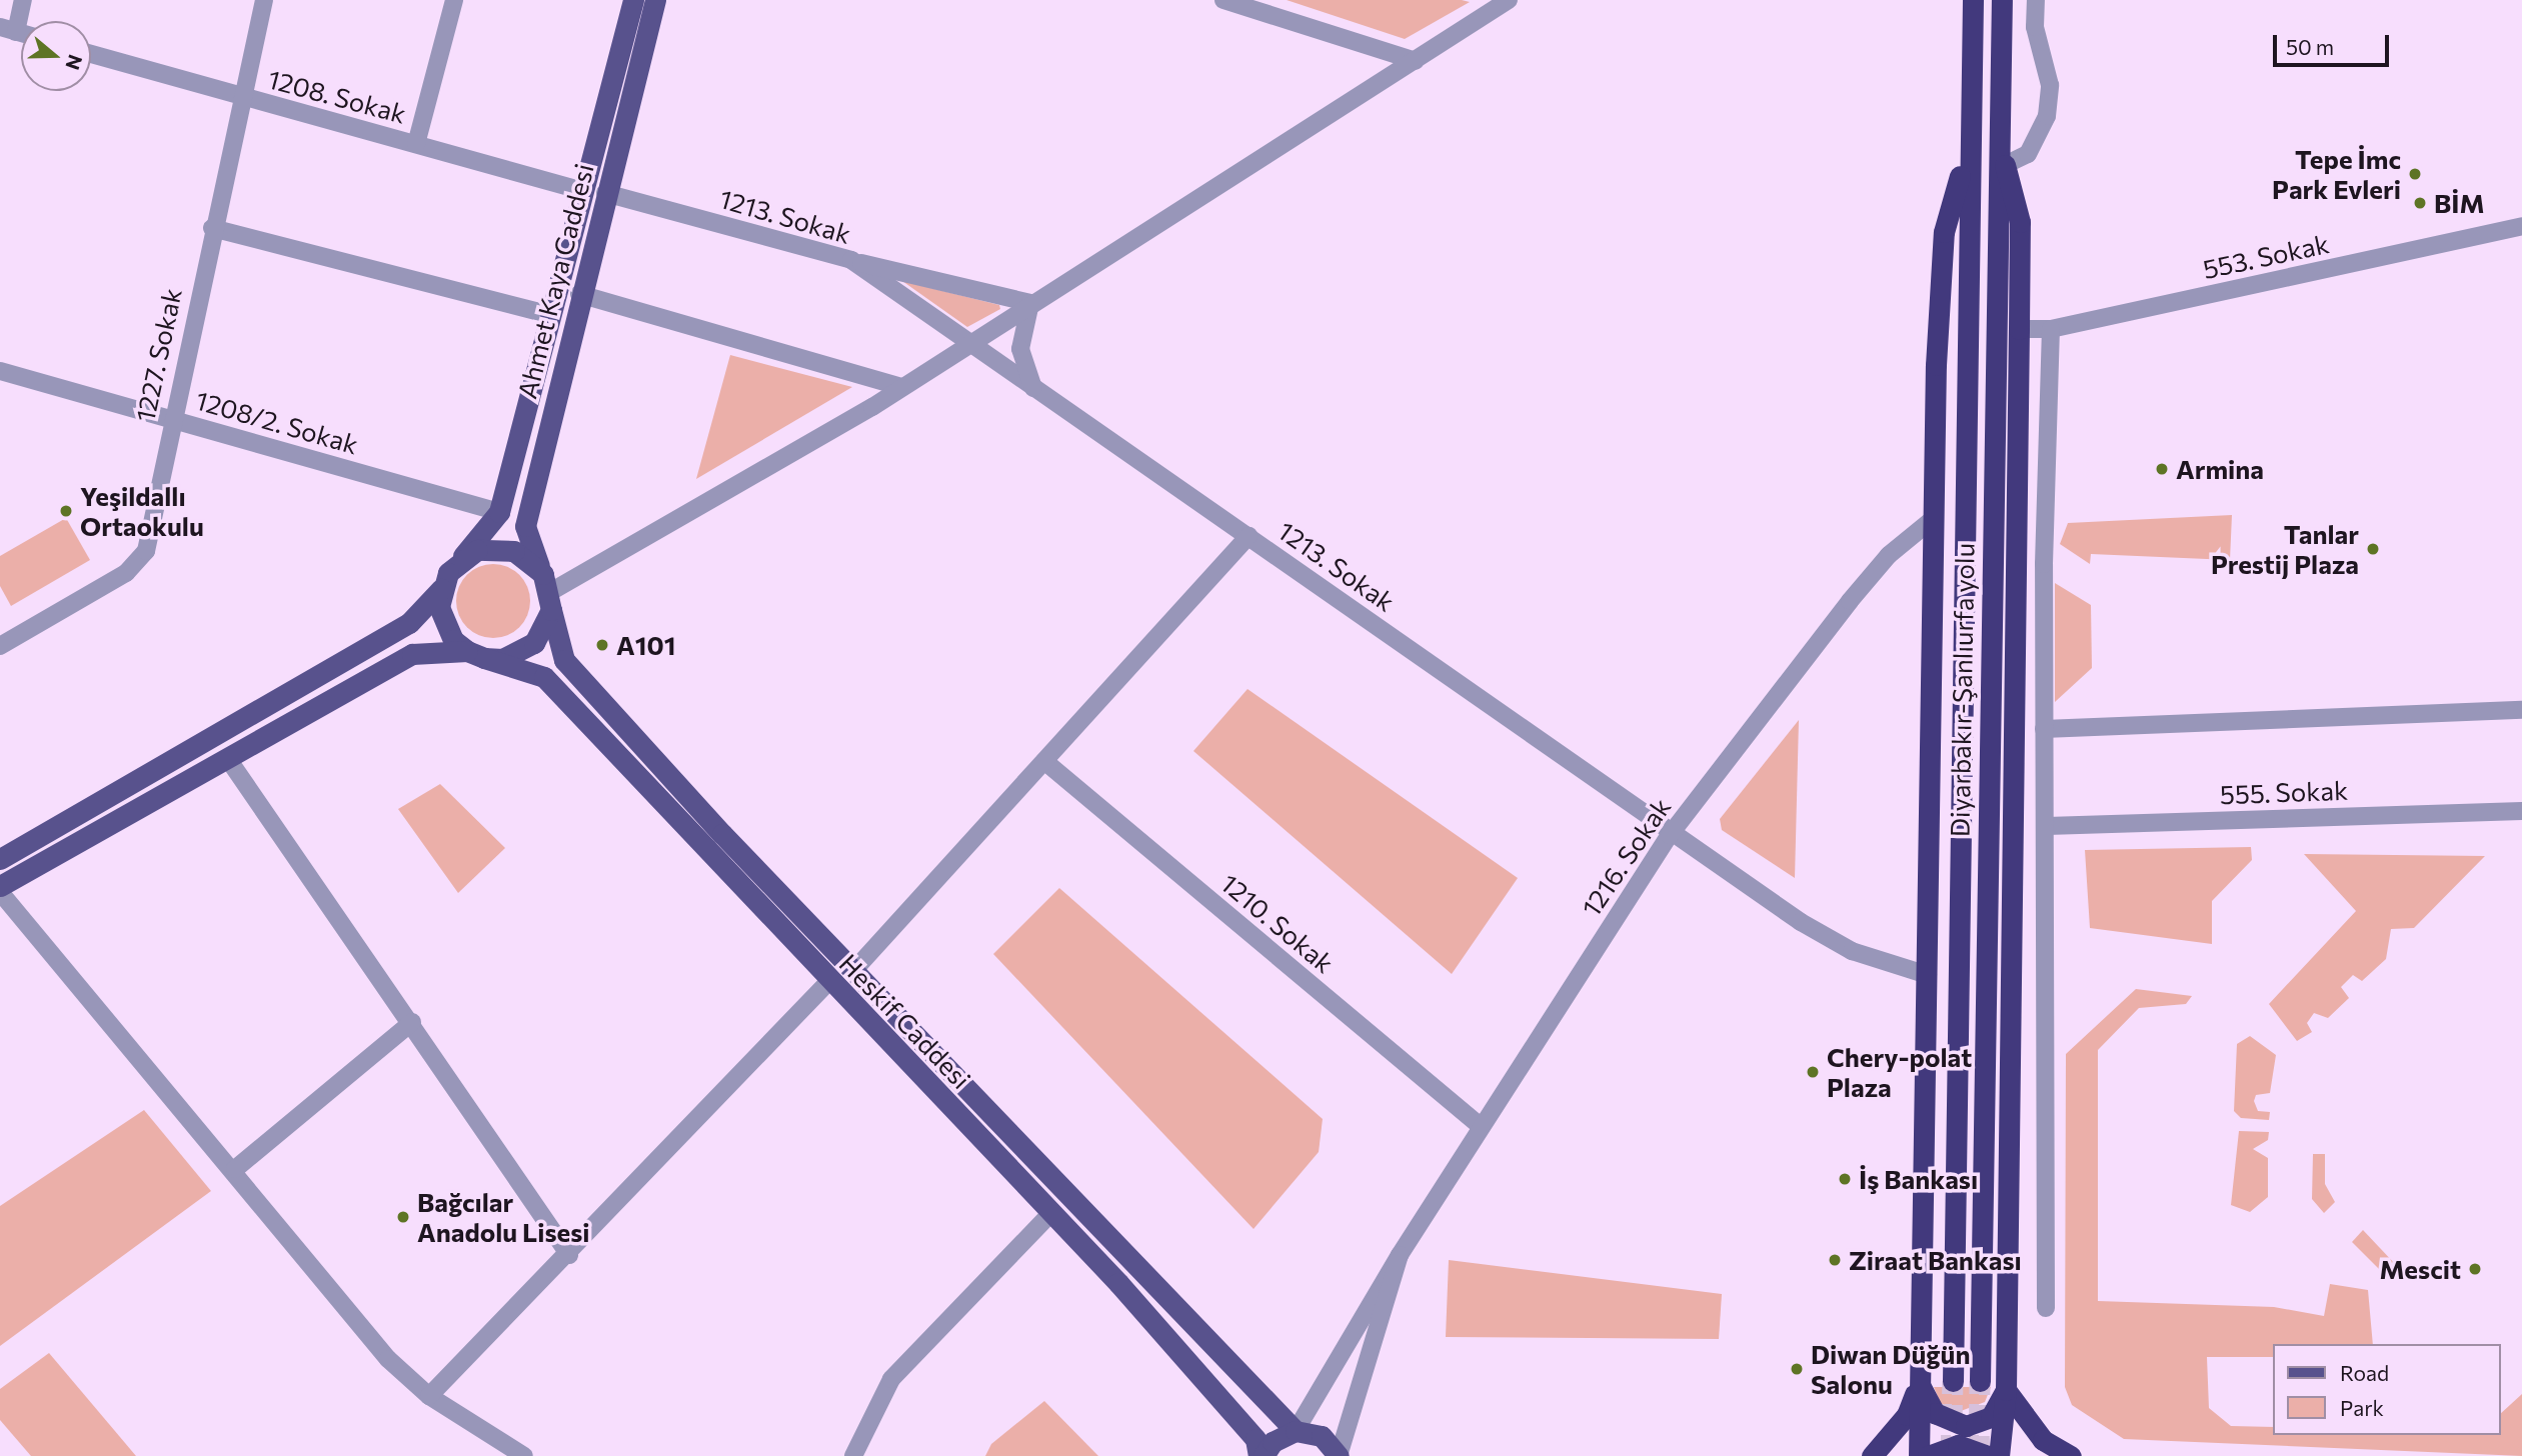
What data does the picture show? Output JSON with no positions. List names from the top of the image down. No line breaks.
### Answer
{"streets":{"highway":["Diyarbakır-Şanlıurfa yolu"],"main road":["Ahmet Kaya Caddesi","Heskif Caddesi"],"street":["1208. Sokak","1213. Sokak","553. Sokak","1227. Sokak","1208/2. Sokak","555. Sokak","1216. Sokak","1210. Sokak"]},"crossings":[["1208. Sokak","Ahmet Kaya Caddesi"],["1208. Sokak","1227. Sokak"],["1213. Sokak","Ahmet Kaya Caddesi"],["1213. Sokak","1216. Sokak"],["Ahmet Kaya Caddesi","1208/2. Sokak"],["Ahmet Kaya Caddesi","Heskif Caddesi"],["1227. Sokak","1208/2. Sokak"],["1216. Sokak","1210. Sokak"]],"places":["Tepe İmc Park Evleri","BİM","Armina","Yeşildallı Ortaokulu","Tanlar Prestij Plaza","A101","Chery-polat Plaza","İş Bankası","Bağcılar Anadolu Lisesi","Ziraat Bankası","Mescit","Diwan Düğün Salonu"],"legend":["Road","Park"],"scale_bar":"50 m","north":"right"}
